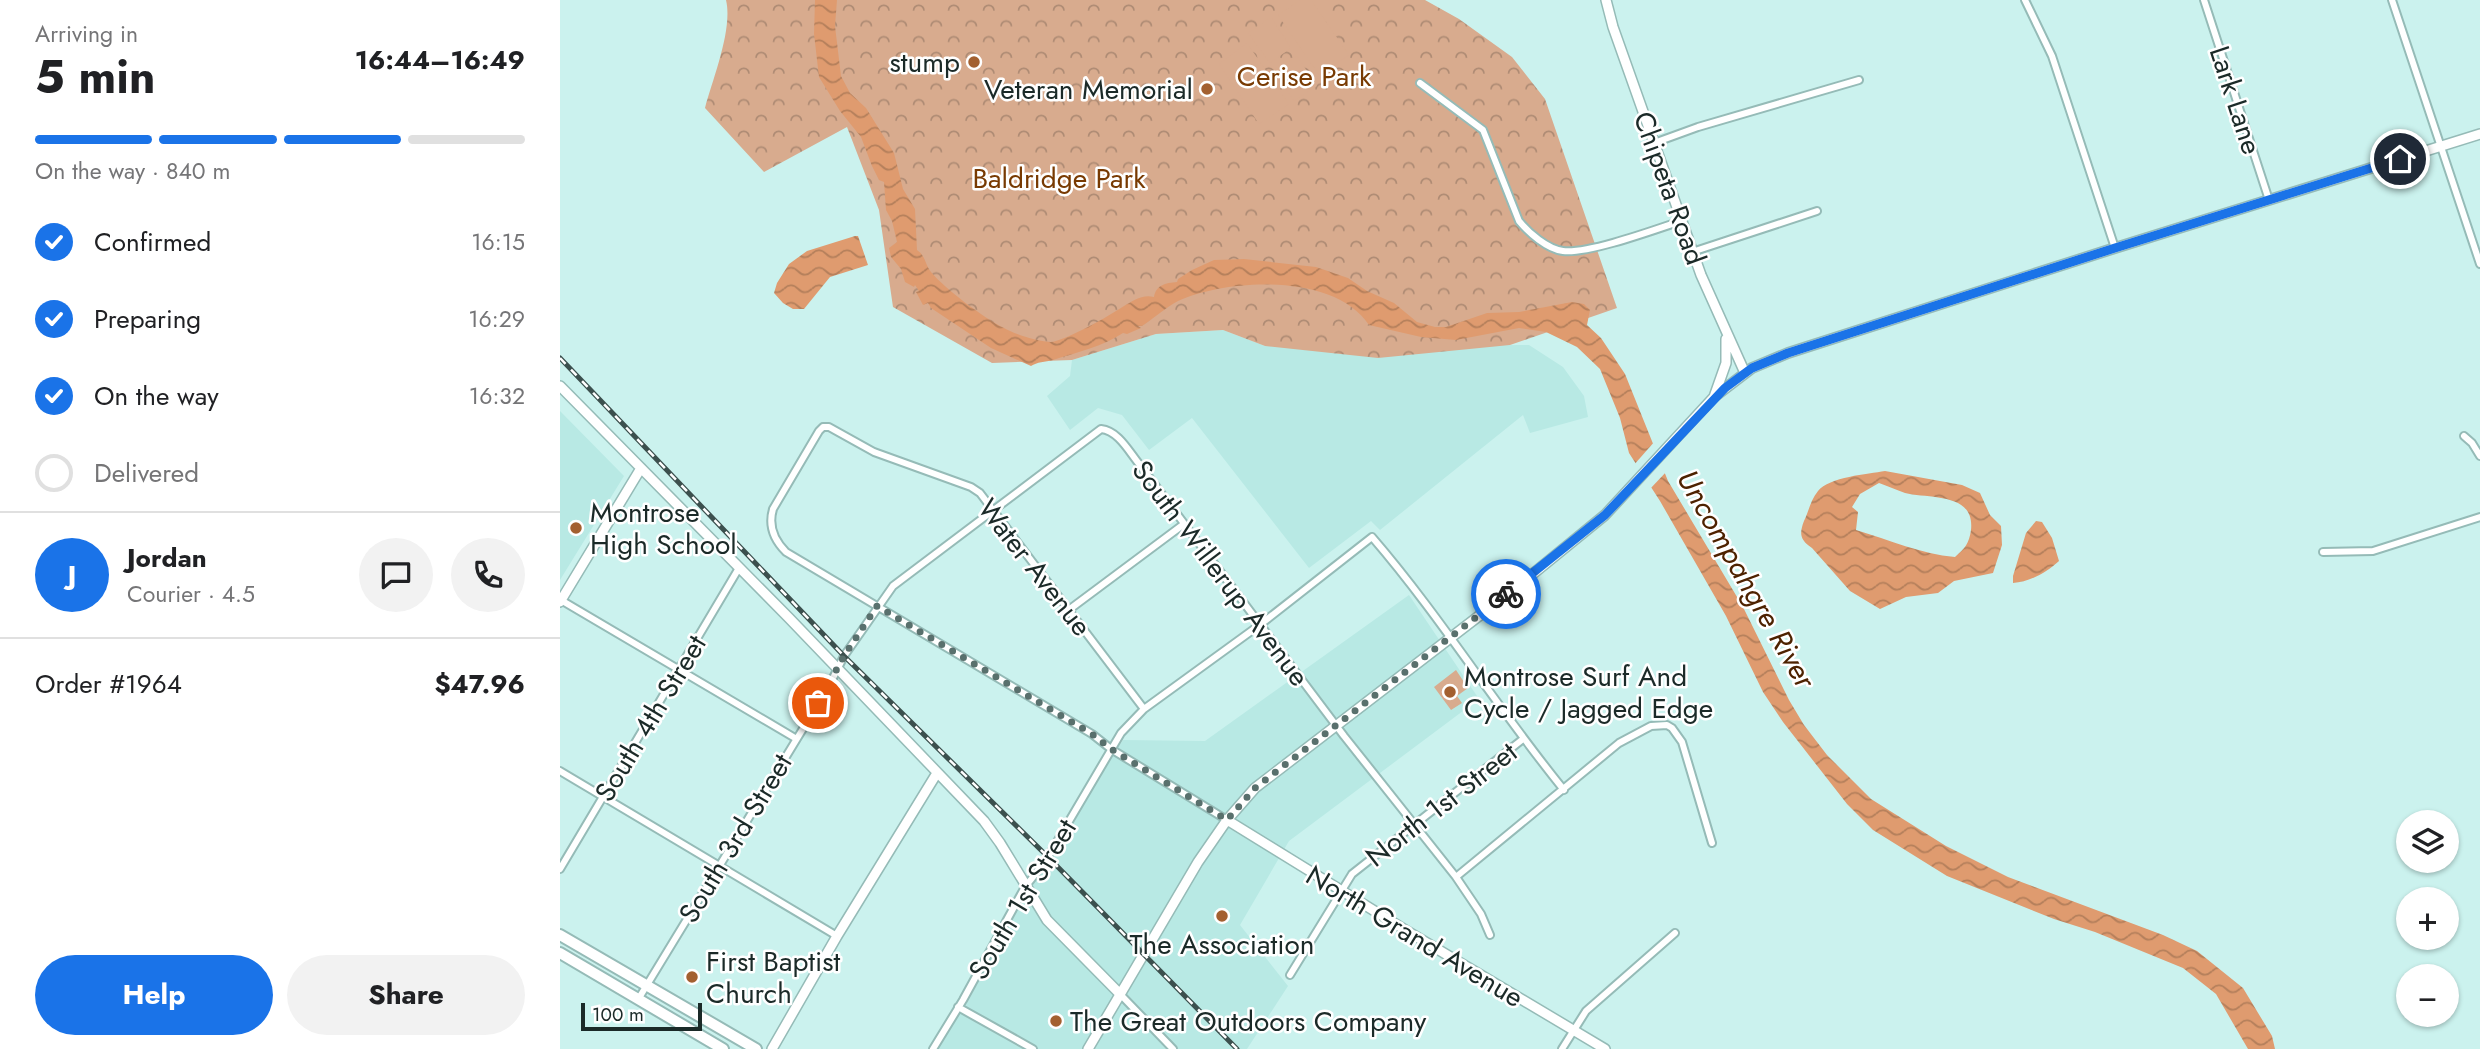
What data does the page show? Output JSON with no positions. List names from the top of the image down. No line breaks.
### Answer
{"streets":{"street":["Lark Lane","Chipeta Road","Water Avenue","South Willerup Avenue","South 4th Street","North 1st Street","South 3rd Street","South 1st Street","North Grand Avenue"]},"crossings":[["Water Avenue","South 3rd Street"],["Water Avenue","South 1st Street"],["South Willerup Avenue","North 1st Street"],["South Willerup Avenue","South 3rd Street"],["South Willerup Avenue","South 1st Street"],["North 1st Street","North Grand Avenue"]],"water":["Uncompahgre River"],"parks":["Cerise Park","Baldridge Park"],"places":["stump","Veteran Memorial","Montrose High School","Montrose Surf And Cycle / Jagged Edge","The Association","First Baptist Church","The Great Outdoors Company"],"scale_bar":"100 m","page":{"heading":["5 min","Arriving in","16:44–16:49"],"panel":["Jordan","Courier · 4.5","Order #1964","$47.96"],"bar":"On the way · 840 m","list":[["Confirmed","16:15"],["Preparing","16:29"],["On the way","16:32"],"Delivered"],"round":"J","map_buttons":["+","−"],"buttons":["Help","Share"],"scale":"100 m"}}
